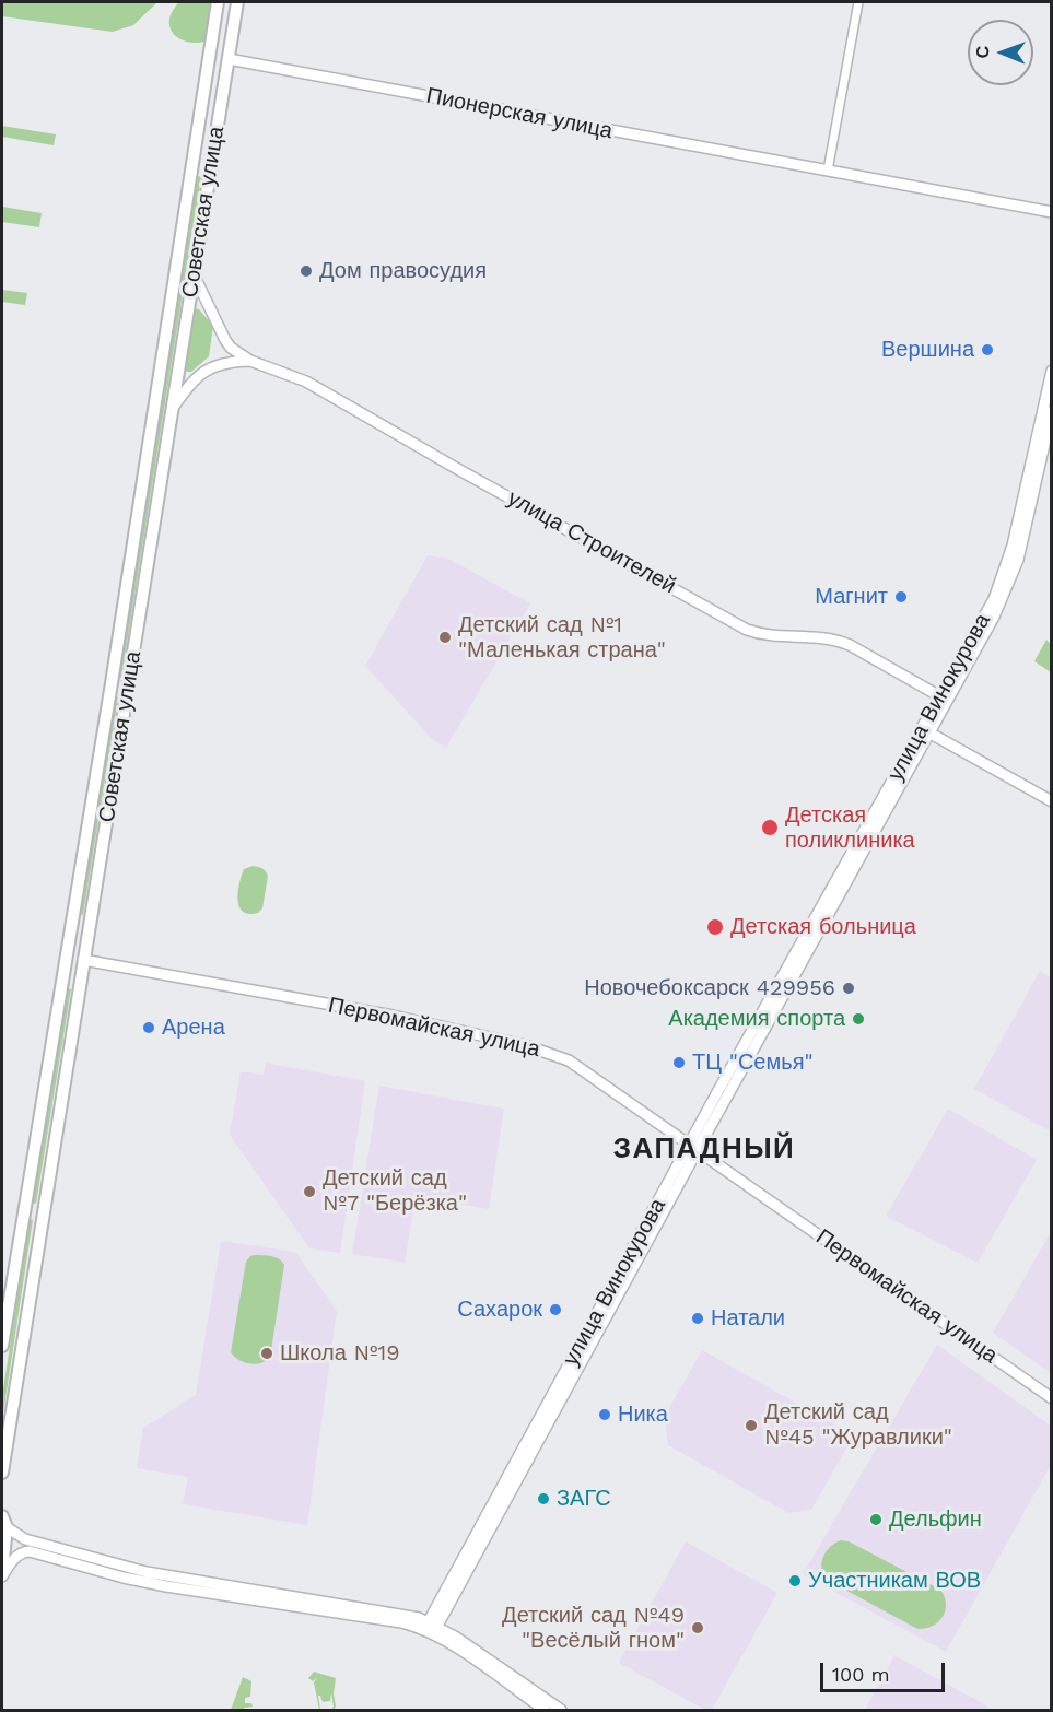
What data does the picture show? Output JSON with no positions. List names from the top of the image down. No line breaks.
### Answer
{"streets":{"main road":["Пионерская улица","Советская улица","улица Строителей","улица Винокурова","Первомайская улица"]},"crossings":[["Пионерская улица","Советская улица"],["Советская улица","улица Строителей"],["Советская улица","Первомайская улица"],["улица Строителей","улица Винокурова"],["улица Винокурова","Первомайская улица"]],"districts":["ЗАПАДНЫЙ"],"places":["Дом правосудия","Вершина","Магнит","Детский сад №1 \"Маленькая страна\"","Детская поликлиника","Детская больница","Новочебоксарск 429956","Академия спорта","Арена","ТЦ \"Семья\"","Детский сад №7 \"Берёзка\"","Сахарок","Натали","Школа №19","Ника","Детский сад №45 \"Журавлики\"","ЗАГС","Дельфин","Участникам ВОВ","Детский сад №49 \"Весёлый гном\""],"scale_bar":"100 m","north":"left"}
